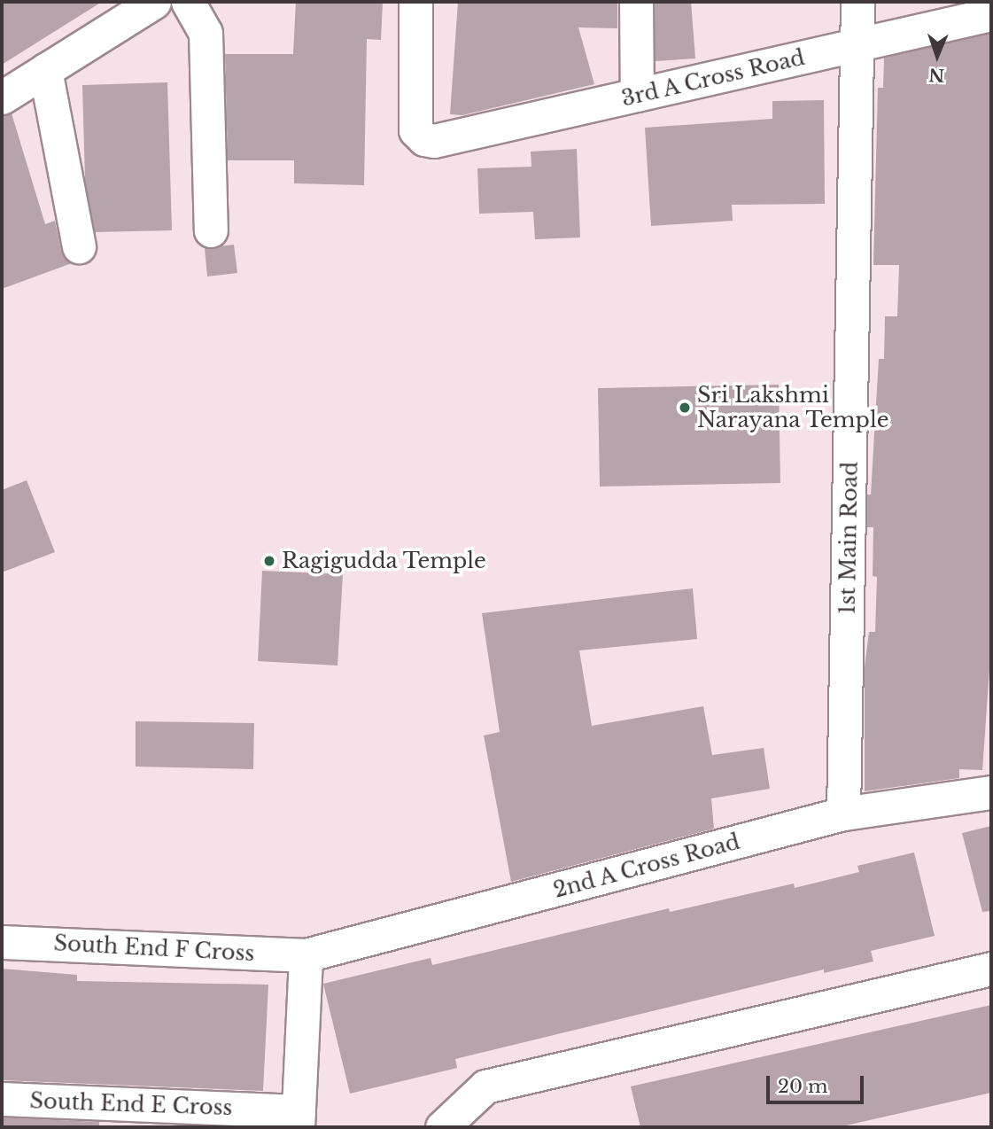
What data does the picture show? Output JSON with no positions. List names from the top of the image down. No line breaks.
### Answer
{"streets":{"street":["3rd A Cross Road","1st Main Road","2nd A Cross Road","South End F Cross","South End E Cross"]},"crossings":[["3rd A Cross Road","1st Main Road"],["1st Main Road","2nd A Cross Road"],["2nd A Cross Road","South End F Cross"]],"places":["Sri Lakshmi Narayana Temple","Ragigudda Temple"],"scale_bar":"20 m","north":"bottom"}
